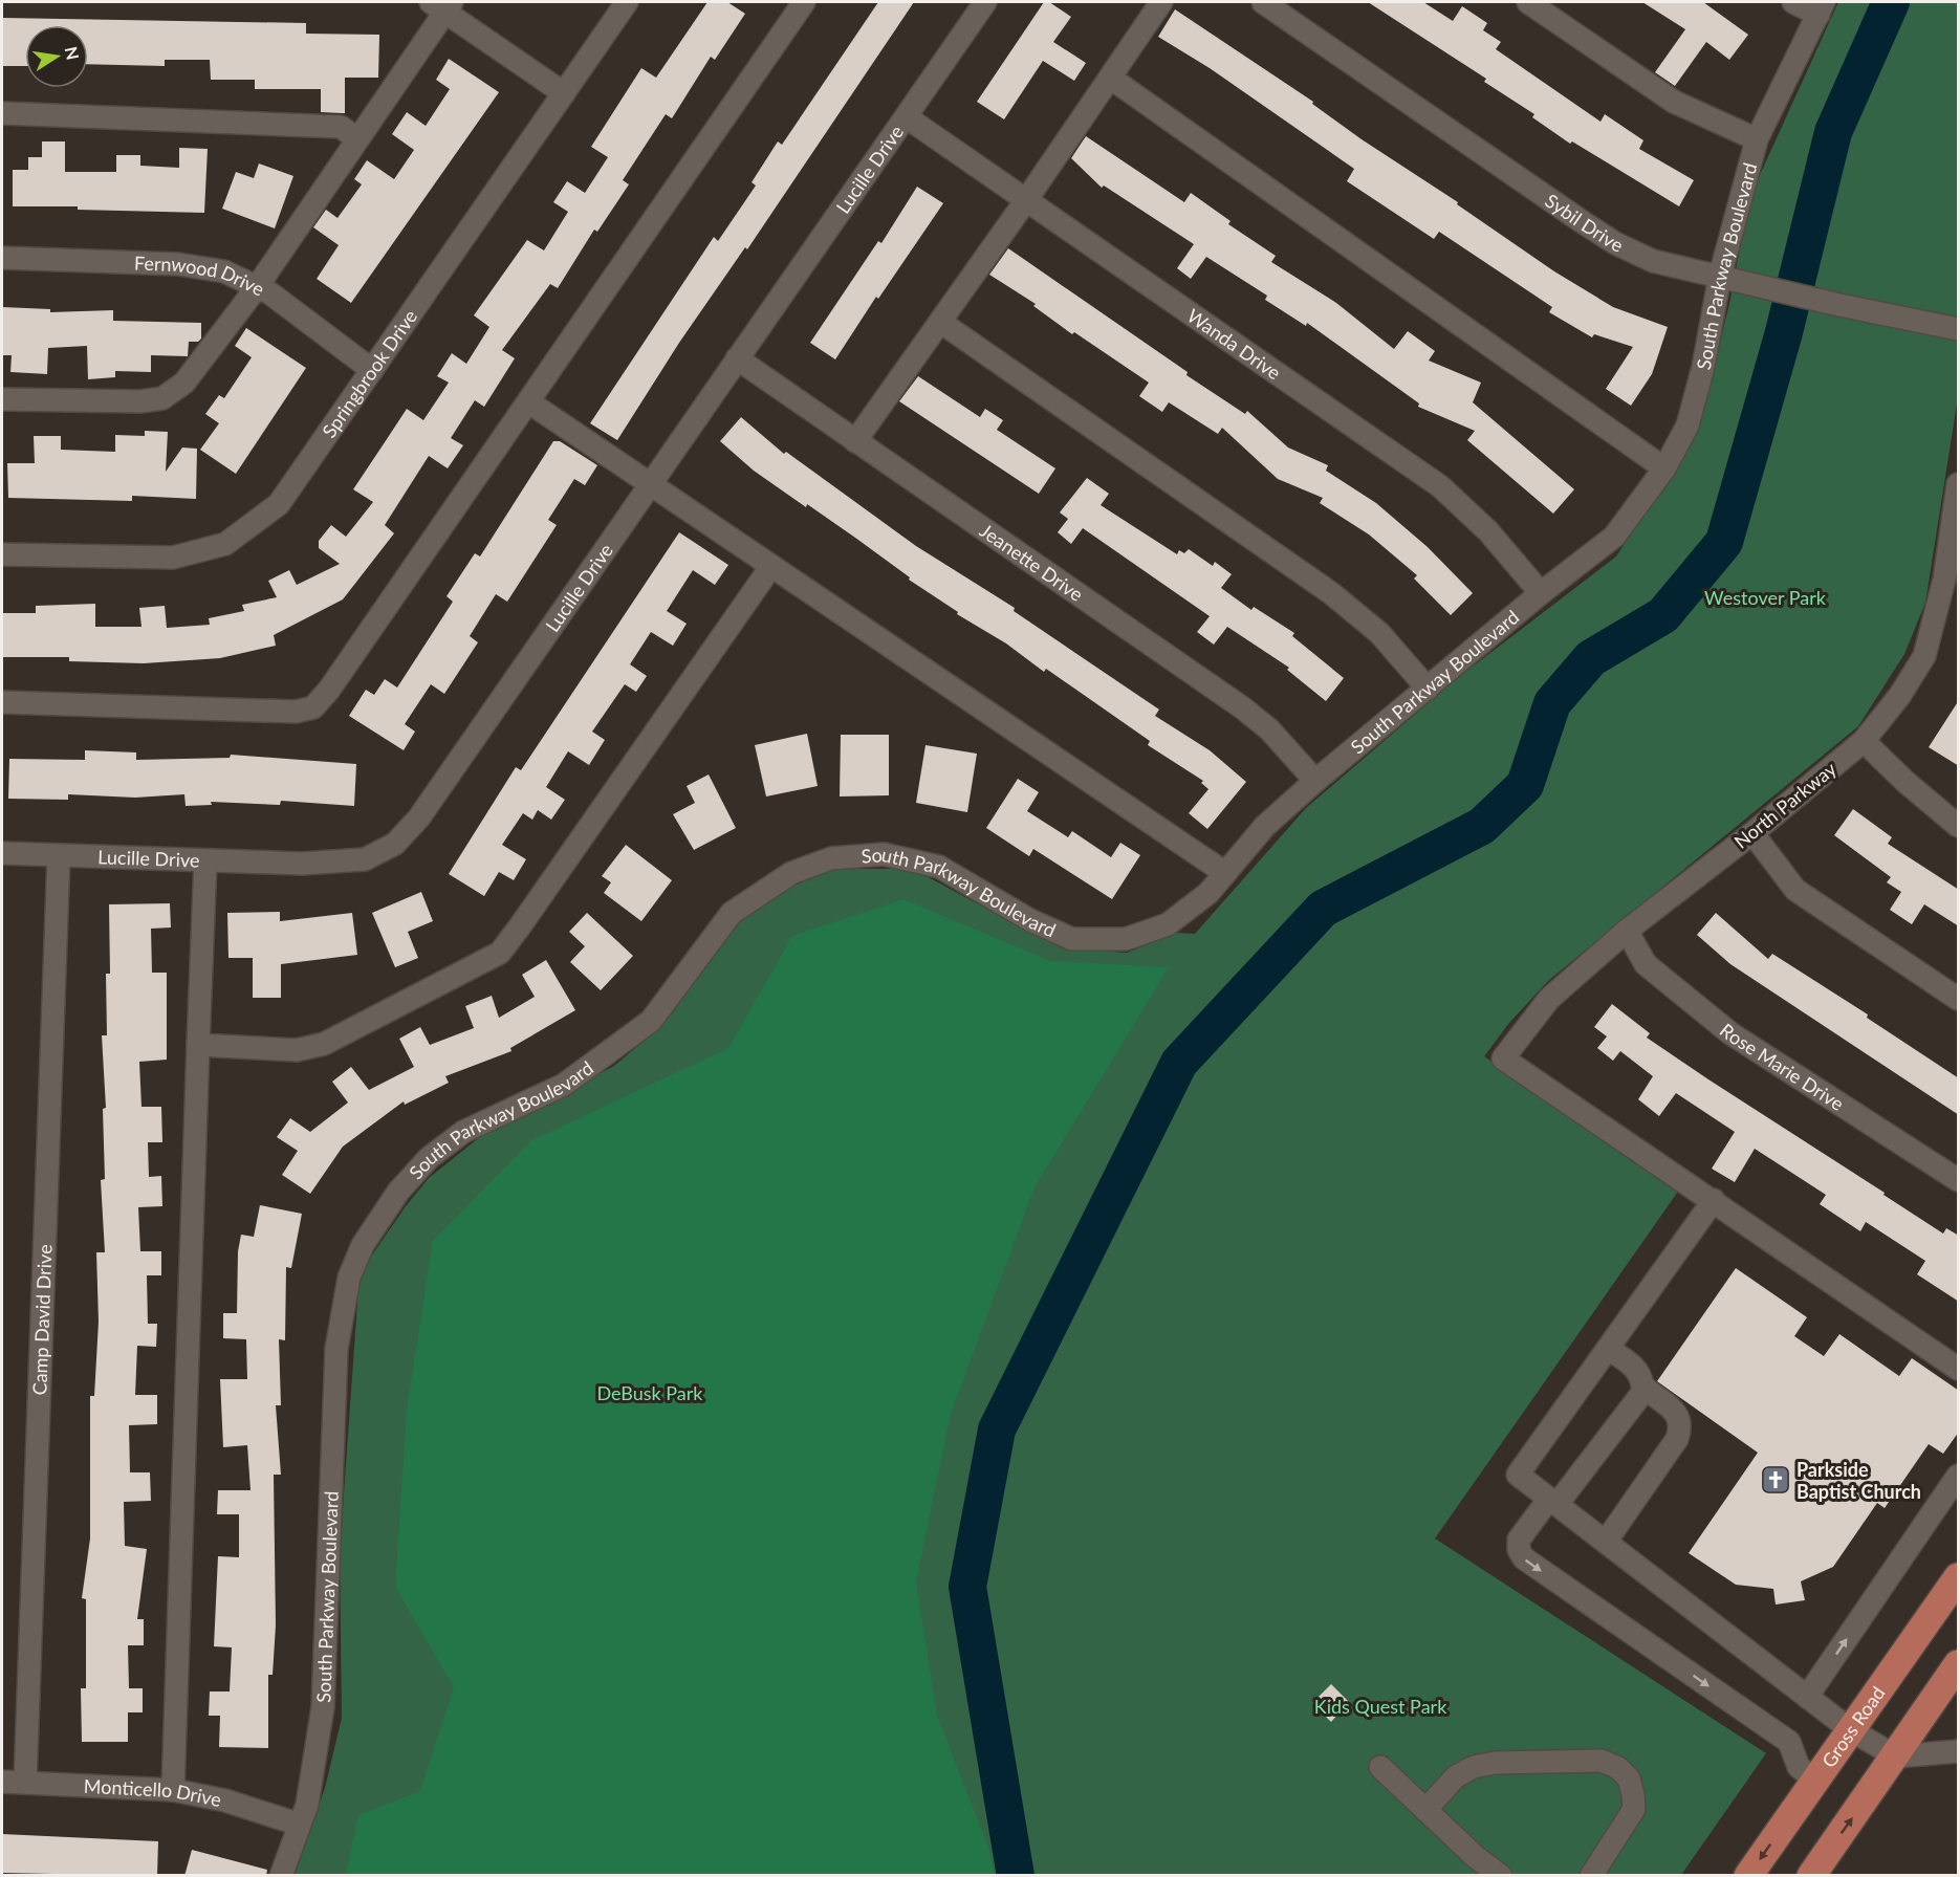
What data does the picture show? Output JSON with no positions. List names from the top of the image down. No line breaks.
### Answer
{"streets":{"main road":["Gross Road"],"street":["Lucille Drive","Sybil Drive","South Parkway Boulevard","Fernwood Drive","Wanda Drive","Springbrook Drive","Jeanette Drive","North Parkway","Rose Marie Drive","Camp David Drive","Monticello Drive"]},"crossings":[["Lucille Drive","Wanda Drive"],["Lucille Drive","Jeanette Drive"],["Lucille Drive","Camp David Drive"],["Sybil Drive","South Parkway Boulevard"],["South Parkway Boulevard","Wanda Drive"],["South Parkway Boulevard","Jeanette Drive"],["South Parkway Boulevard","Monticello Drive"],["Fernwood Drive","Springbrook Drive"],["North Parkway","Rose Marie Drive"],["Camp David Drive","Monticello Drive"]],"parks":["Westover Park","DeBusk Park","Kids Quest Park"],"places":{"church":["Parkside Baptist Church"]},"north":"right"}
